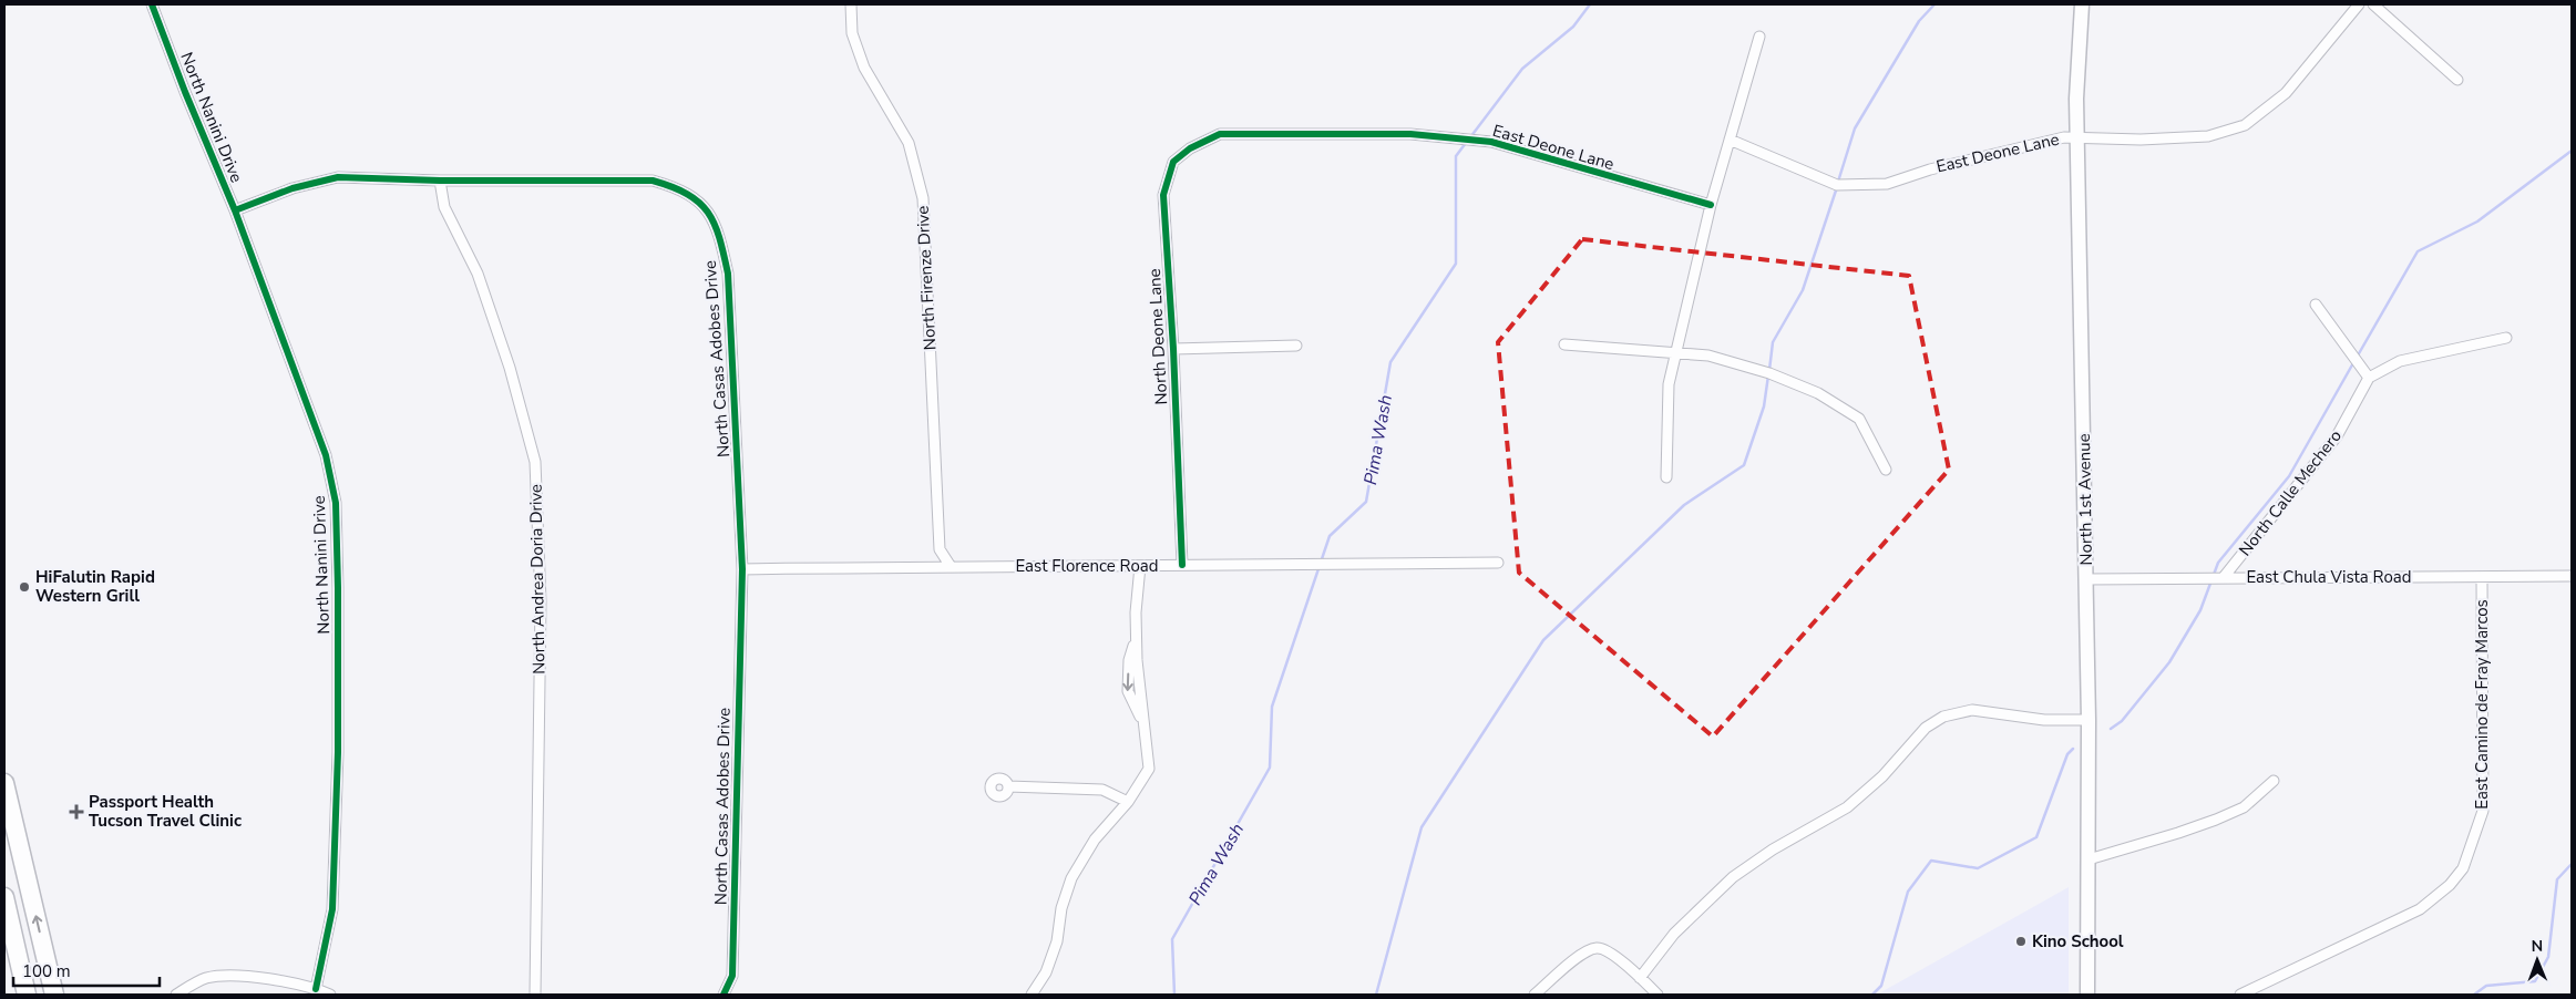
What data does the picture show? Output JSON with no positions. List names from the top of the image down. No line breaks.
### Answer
{"streets":{"main road":["North 1st Avenue"],"street":["North Nanini Drive","East Deone Lane","North Firenze Drive","North Deone Lane","North Casas Adobes Drive","North Calle Mechero","East Florence Road","East Chula Vista Road","North Andrea Doria Drive","East Camino de Fray Marcos"]},"crossings":[["North Nanini Drive","North Casas Adobes Drive"],["East Deone Lane","North Deone Lane"],["East Deone Lane","North 1st Avenue"],["North Firenze Drive","East Florence Road"],["North Deone Lane","East Florence Road"],["North Casas Adobes Drive","East Florence Road"],["North Casas Adobes Drive","North Andrea Doria Drive"],["North Calle Mechero","East Chula Vista Road"],["North 1st Avenue","East Chula Vista Road"],["East Chula Vista Road","East Camino de Fray Marcos"]],"water":["Pima Wash"],"places":{"other":["HiFalutin Rapid Western Grill","Kino School"],"health":["Passport Health Tucson Travel Clinic"]},"scale_bar":"100 m","north":"top"}
